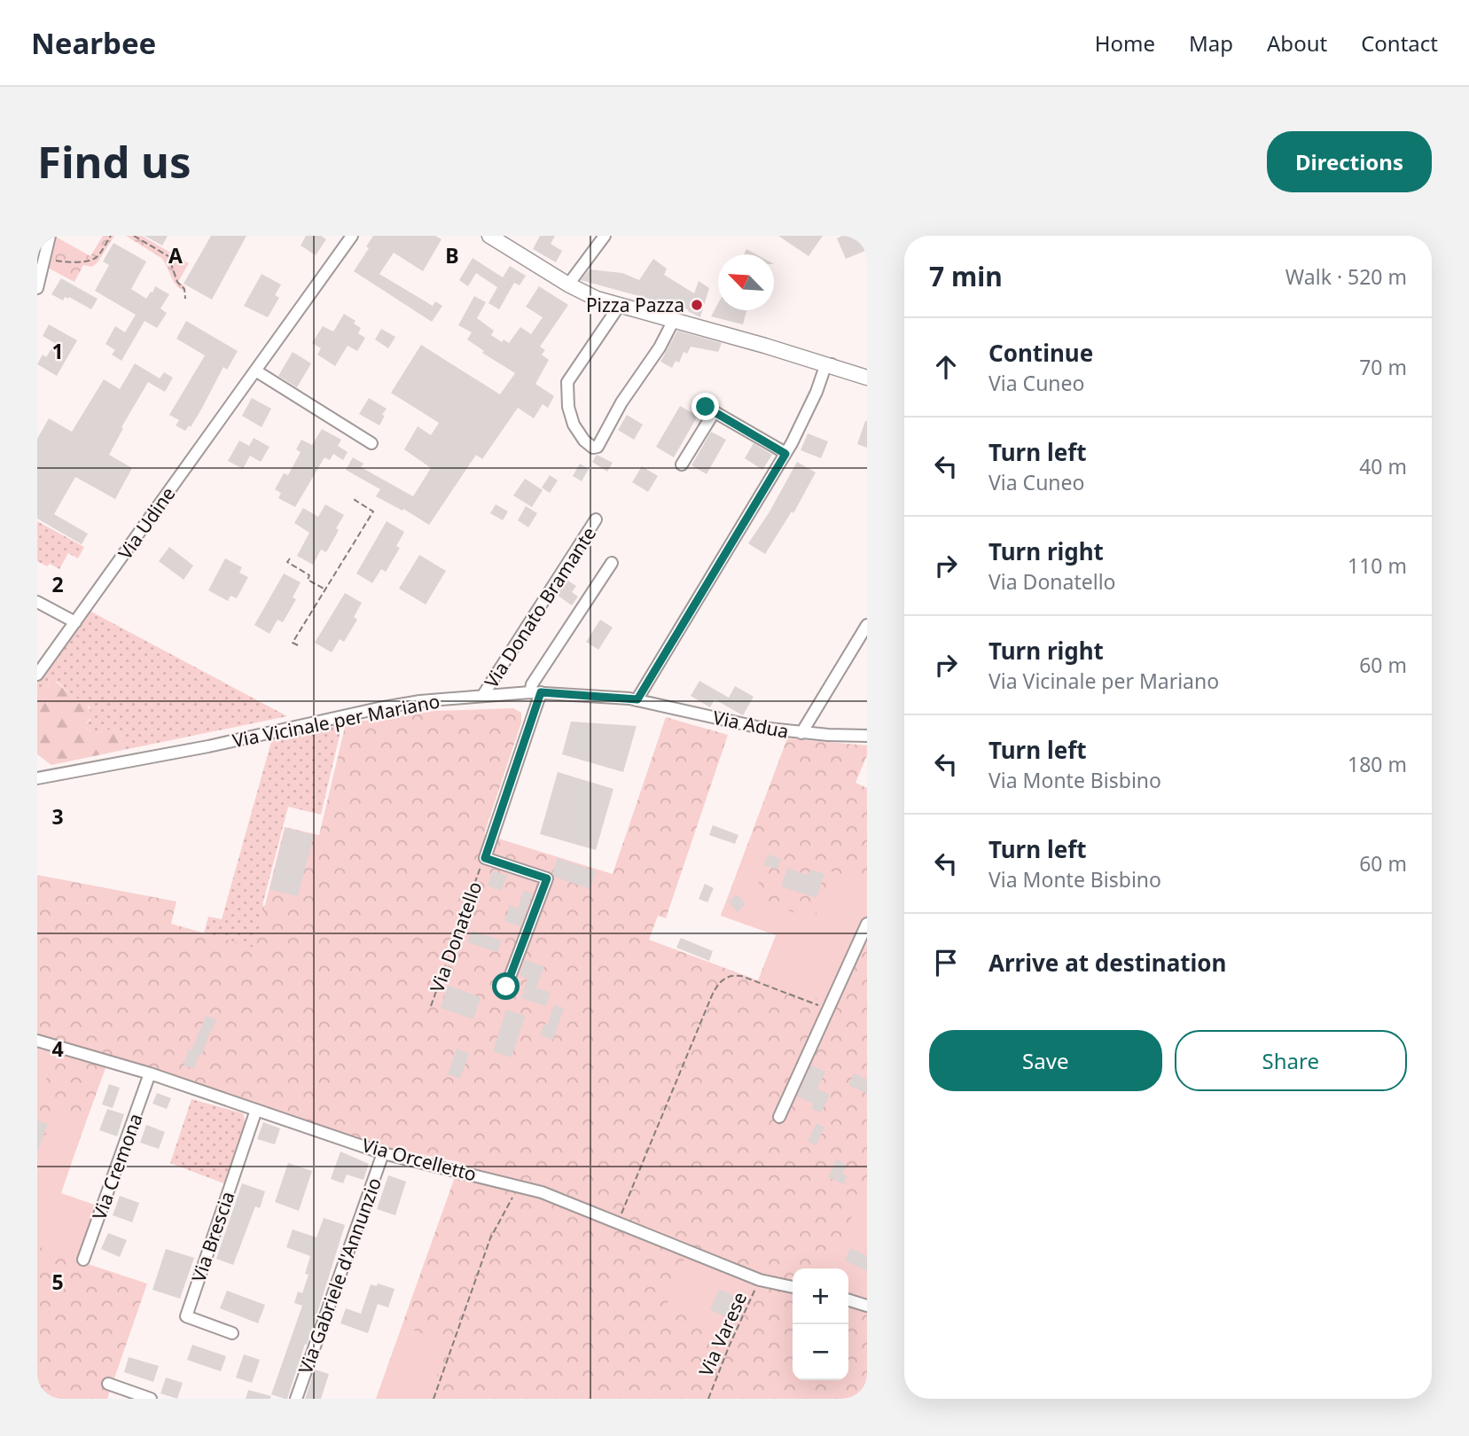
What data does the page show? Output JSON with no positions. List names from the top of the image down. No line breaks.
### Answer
{"streets":{"street":["Via Udine","Via Donato Bramante","Via Vicinale per Mariano","Via Adua","Via Donatello","Via Orcelletto","Via Cremona","Via Brescia","Via Gabriele d'Annunzio"],"path":["Via Varese"]},"crossings":[["Via Donato Bramante","Via Vicinale per Mariano"],["Via Vicinale per Mariano","Via Adua"],["Via Vicinale per Mariano","Via Donatello"],["Via Orcelletto","Via Cremona"],["Via Orcelletto","Via Brescia"],["Via Orcelletto","Via Gabriele d'Annunzio"],["Via Orcelletto","Via Varese"]],"places":["Pizza Pazza"],"north":"top left","page":{"header":"Nearbee","nav":["Home","Map","About","Contact"],"buttons":["Directions",["Save","Share"]],"title":"Find us","heading":["7 min","Walk · 520 m"],"list":[["Continue","Via Cuneo","70 m"],["Turn left","Via Cuneo","40 m"],["Turn right","Via Donatello","110 m"],["Turn right","Via Vicinale per Mariano","60 m"],["Turn left","Via Monte Bisbino","180 m"],["Turn left","Via Monte Bisbino","60 m"],"Arrive at destination"],"map_buttons":["+","−"]},"grid":{"columns":["A","B"],"rows":["1","2","3","4","5"]}}
